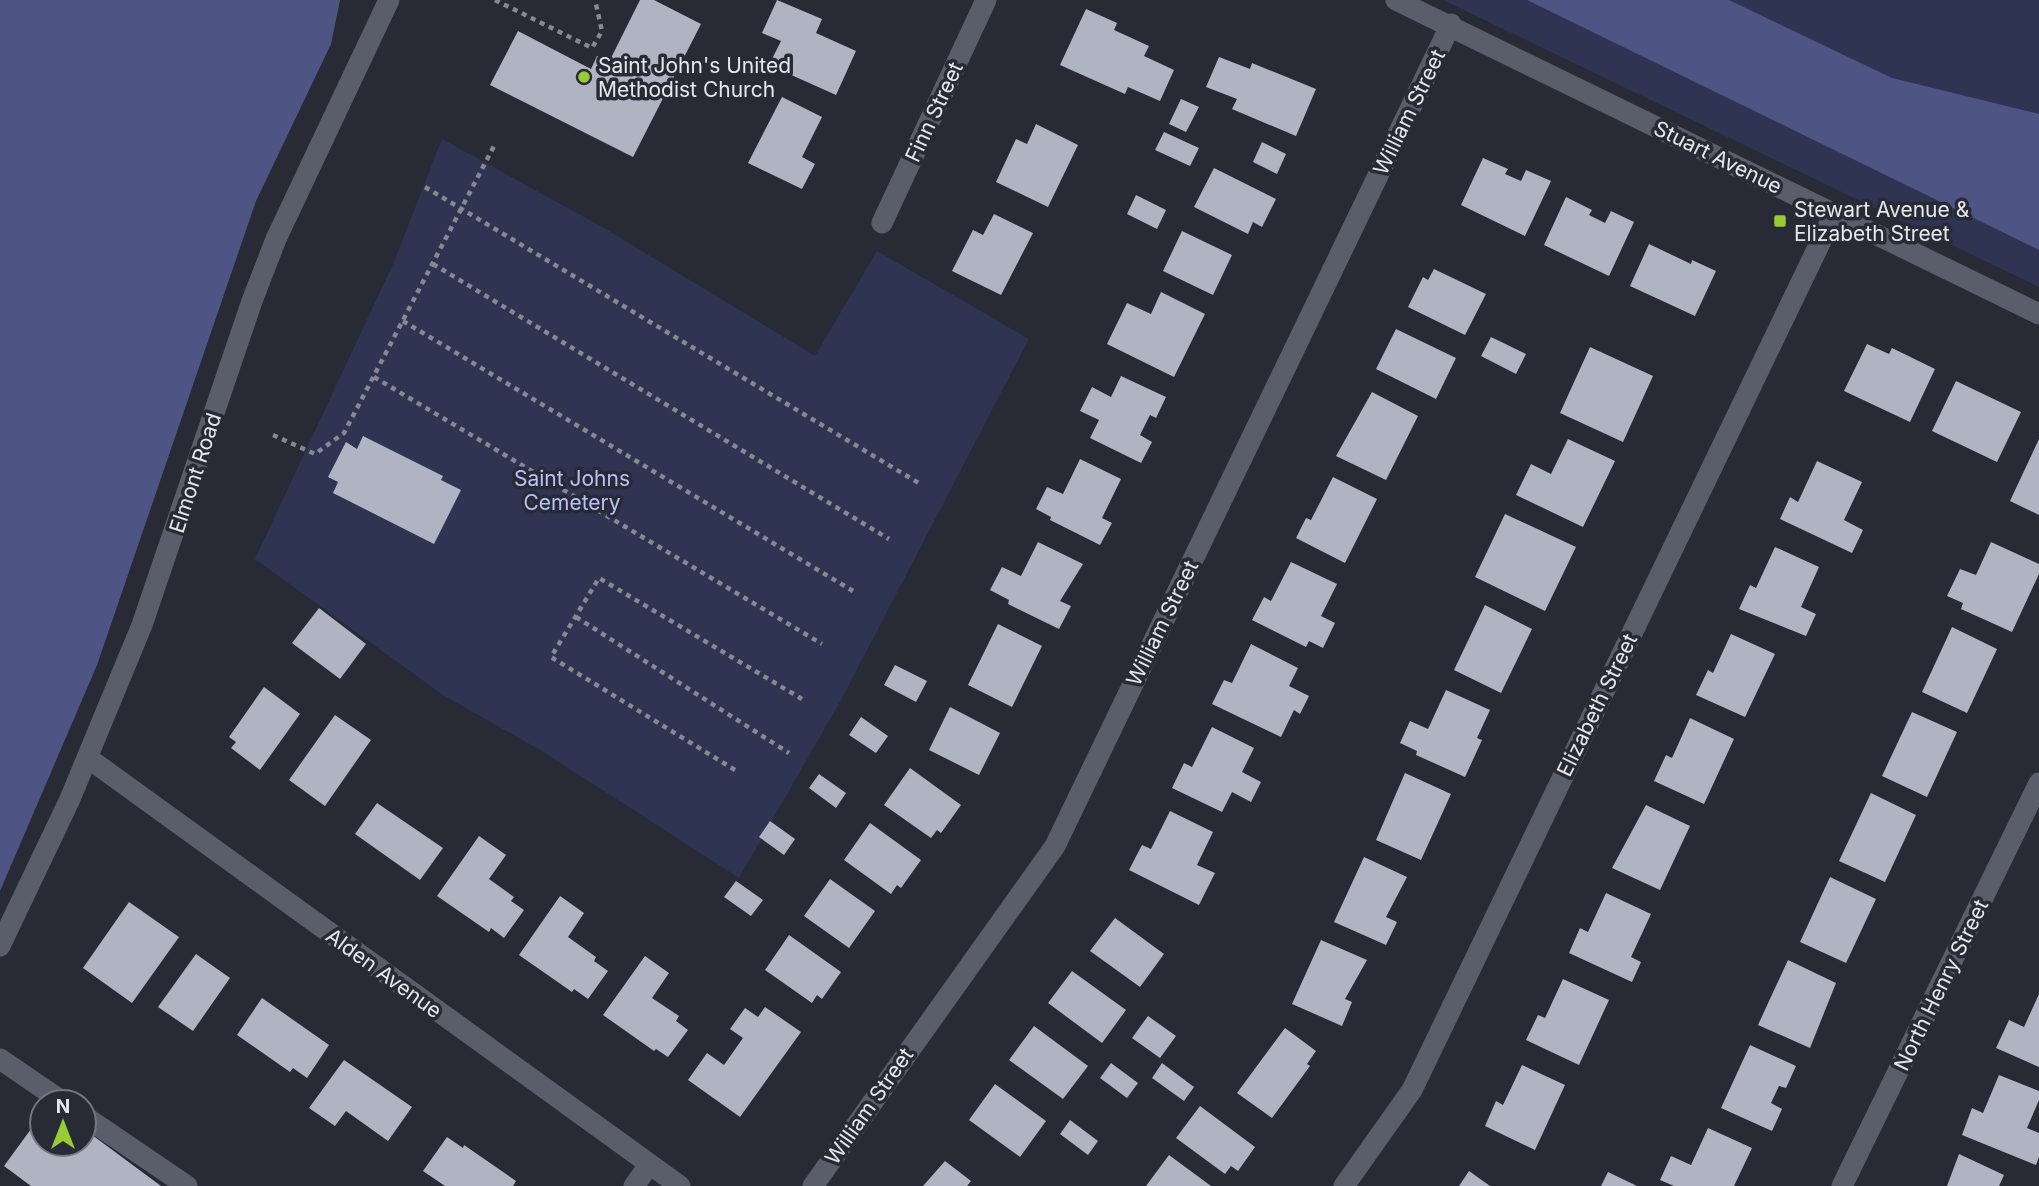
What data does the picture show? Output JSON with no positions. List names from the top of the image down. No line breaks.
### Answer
{"streets":{"street":["Finn Street","William Street","Stuart Avenue","Elmont Road","Elizabeth Street","Alden Avenue","North Henry Street"]},"crossings":[["William Street","Stuart Avenue"],["Stuart Avenue","Elizabeth Street"],["Elmont Road","Alden Avenue"]],"parks":["Saint Johns Cemetery"],"places":{"other":["Saint John's United Methodist Church"],"transit":["Stewart Avenue & Elizabeth Street"]},"north":"top"}
